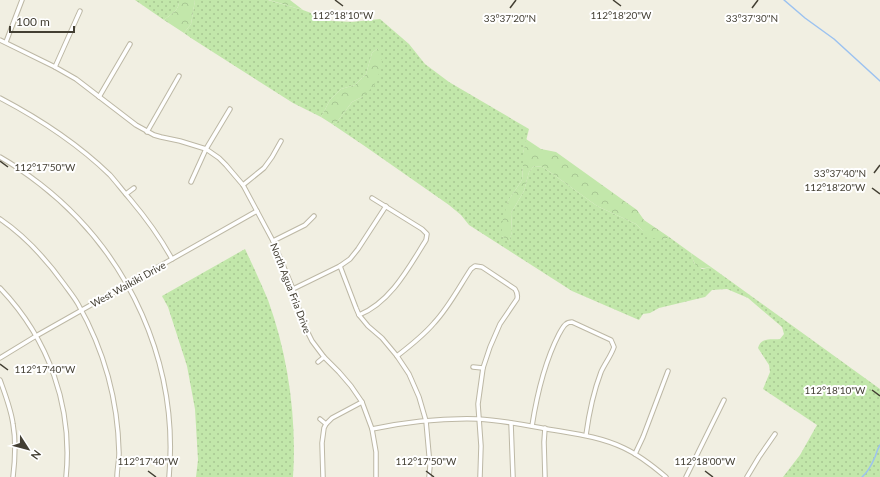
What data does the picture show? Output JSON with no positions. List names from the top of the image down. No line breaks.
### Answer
{"streets":{"street":["West Waikiki Drive","North Agua Fria Drive"]},"crossings":[["West Waikiki Drive","North Agua Fria Drive"]],"scale_bar":"100 m","north":"bottom right","coordinates":["112°18'10\"W","112°18'20\"W","33°37'20\"N","33°37'30\"N","112°17'50\"W","33°37'40\"N","112°17'40\"W","112°18'00\"W"]}
